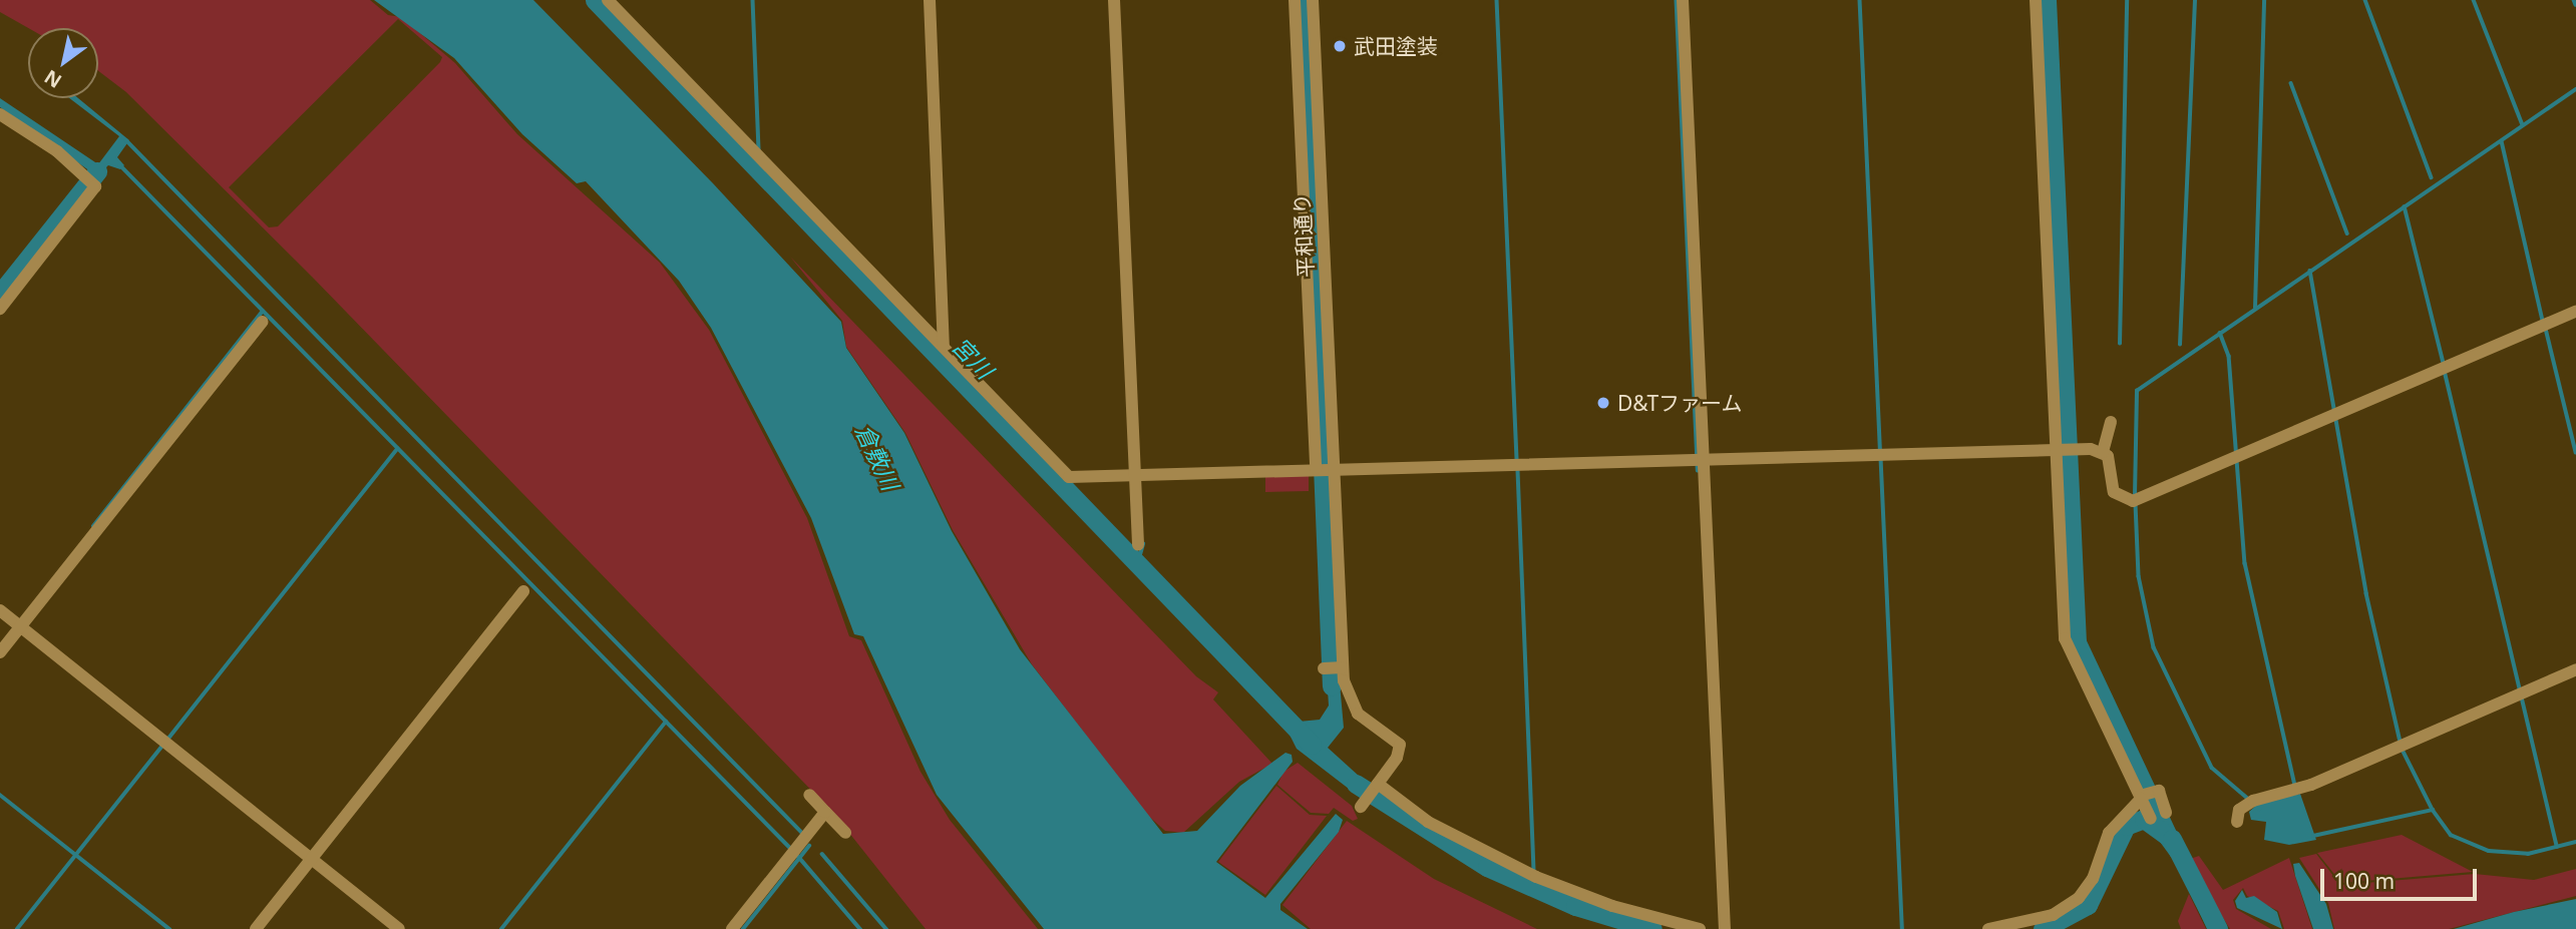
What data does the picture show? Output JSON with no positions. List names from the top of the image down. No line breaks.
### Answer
{"streets":{"street":["平和通り"]},"water":["宮川","倉敷川"],"places":["武田塗装","D&Tファーム"],"scale_bar":"100 m","north":"bottom left"}
